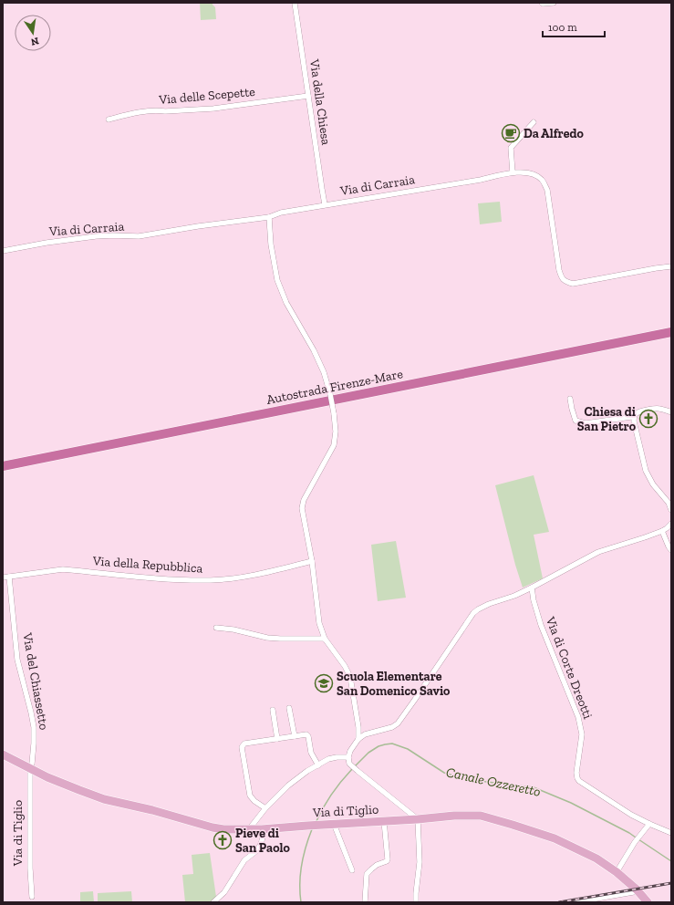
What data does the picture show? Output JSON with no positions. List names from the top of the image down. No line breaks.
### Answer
{"streets":{"highway":["Autostrada Firenze-Mare"],"main road":["Via di Tiglio"],"street":["Via delle Scepette","Via della Chiesa","Via di Carraia","Via della Repubblica","Via di Corte Dreotti","Via del Chiassetto"]},"crossings":[["Via delle Scepette","Via della Chiesa"],["Via della Chiesa","Via di Carraia"],["Via della Repubblica","Via del Chiassetto"],["Via del Chiassetto","Via di Tiglio"]],"water":["Canale Ozzeretto"],"places":{"cafe":["Da Alfredo"],"church":["Chiesa di San Pietro","Pieve di San Paolo"],"school or university":["Scuola Elementare San Domenico Savio"]},"scale_bar":"100 m","north":"bottom"}
